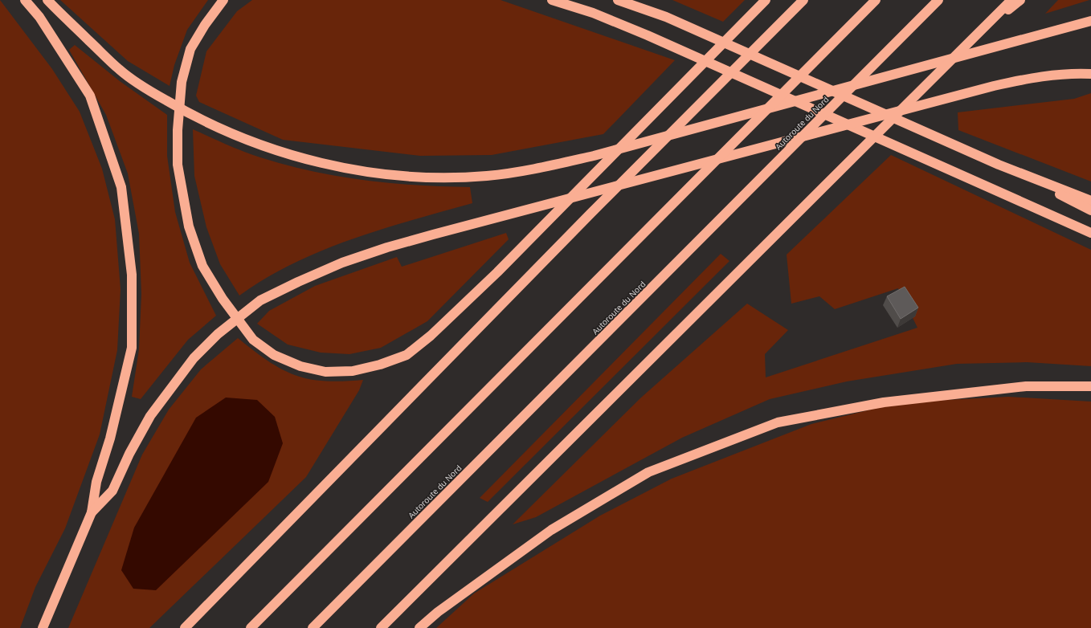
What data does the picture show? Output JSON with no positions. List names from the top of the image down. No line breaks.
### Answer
{"streets":{"highway":["Autoroute du Nord"]}}
